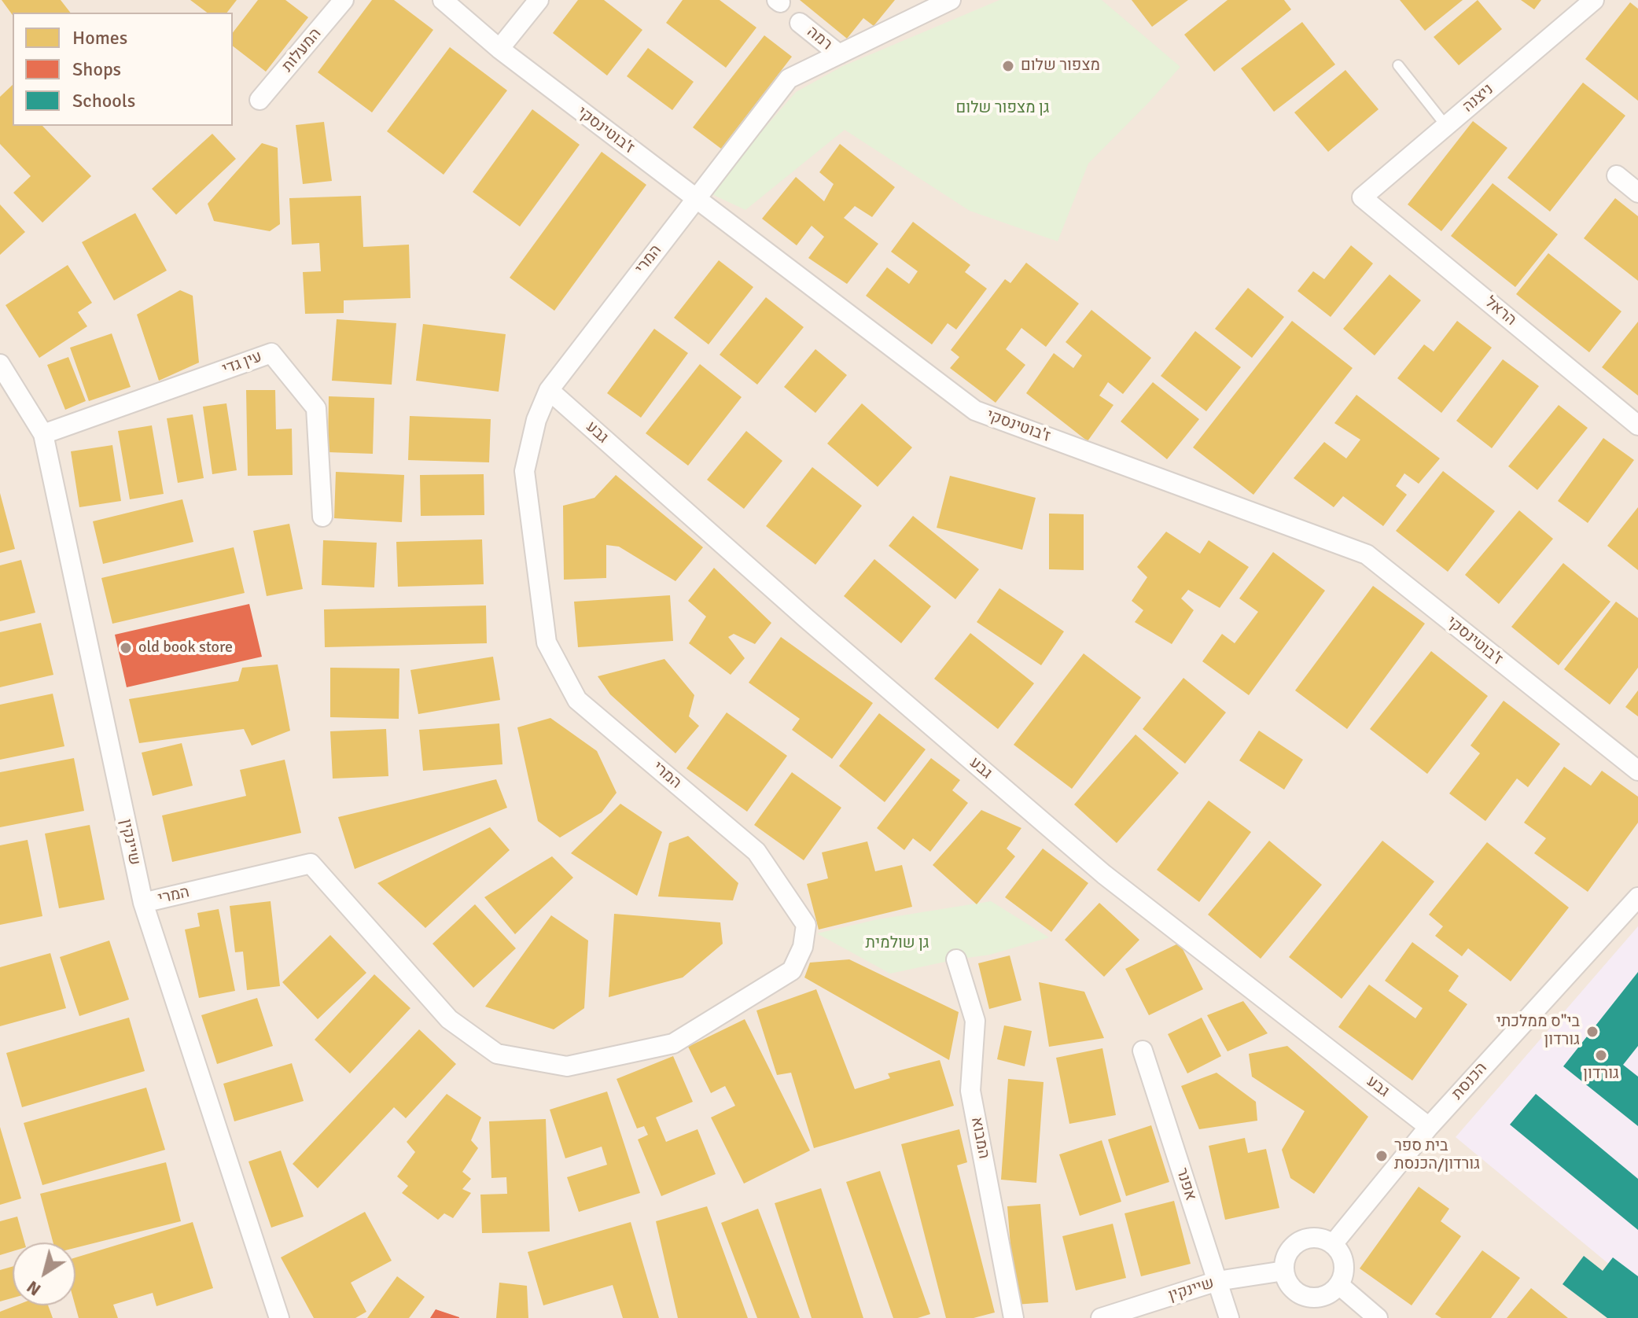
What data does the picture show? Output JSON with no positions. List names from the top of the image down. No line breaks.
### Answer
{"streets":{"street":["רמה","המעלות","ניצנה","ז'בוטינסקי","המרי","הראל","עין גדי","גבע","שיינקין","הכנסת","המבוא","אפנר"]},"crossings":[["רמה","המרי"],["ניצנה","הראל"],["ז'בוטינסקי","המרי"],["המרי","גבע"],["המרי","שיינקין"],["עין גדי","שיינקין"],["גבע","הכנסת"],["שיינקין","הכנסת"],["שיינקין","אפנר"]],"parks":["גן מצפור שלום","גן שולמית"],"places":["מצפור שלום","old book store","בי\"ס ממלכתי גורדון","גורדון","בית ספר גורדון/הכנסת"],"legend":["Homes","Shops","Schools"],"north":"bottom left"}
